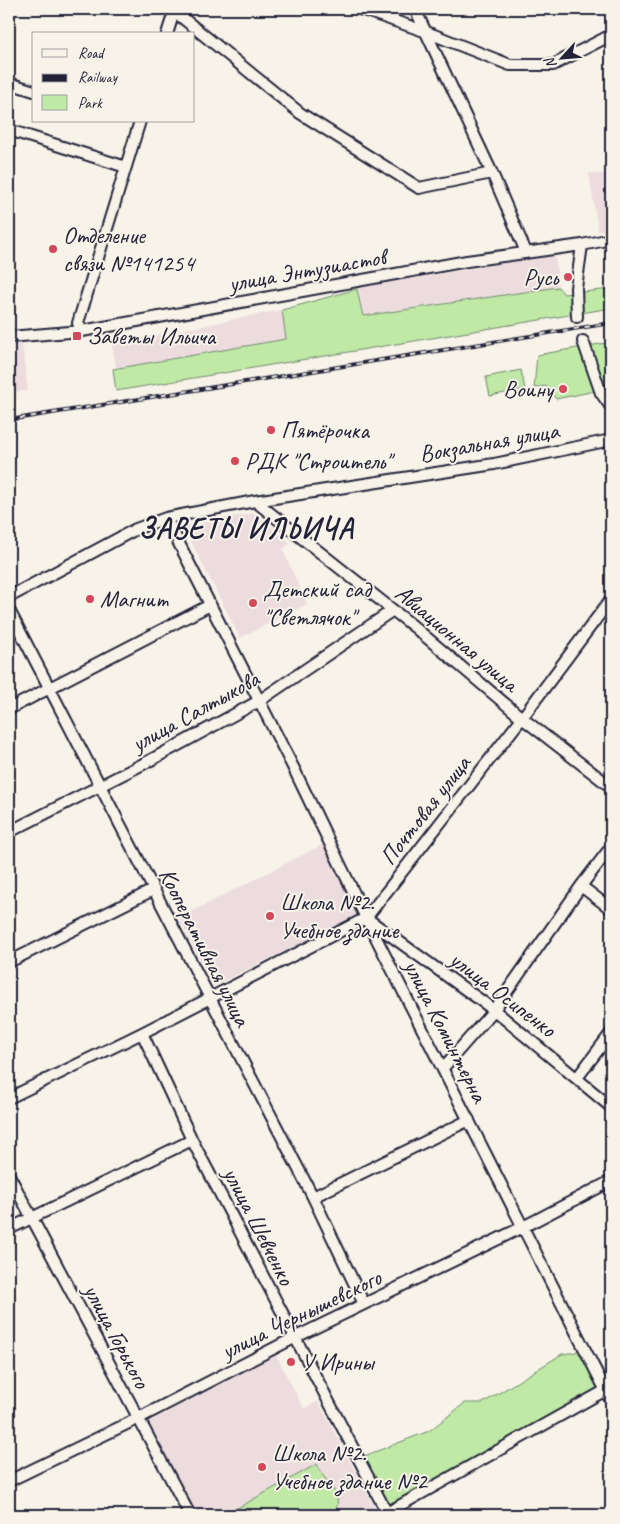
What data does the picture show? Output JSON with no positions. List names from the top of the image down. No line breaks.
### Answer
{"streets":{"street":["улица Энтузиастов","Вокзальная улица","Авиационная улица","улица Салтыкова","Почтовая улица","Кооперативная улица","улица Осипенко","улица Коминтерна","улица Шевченко","улица Чернышевского","улица Горького"]},"crossings":[["Вокзальная улица","Авиационная улица"],["Вокзальная улица","улица Коминтерна"],["Авиационная улица","улица Салтыкова"],["Авиационная улица","Почтовая улица"],["улица Салтыкова","Кооперативная улица"],["улица Салтыкова","улица Коминтерна"],["Почтовая улица","Кооперативная улица"],["Почтовая улица","улица Осипенко"],["Почтовая улица","улица Коминтерна"],["Почтовая улица","улица Шевченко"],["Кооперативная улица","улица Чернышевского"],["улица Осипенко","улица Коминтерна"],["улица Коминтерна","улица Чернышевского"],["улица Шевченко","улица Чернышевского"],["улица Чернышевского","улица Горького"]],"districts":["ЗАВЕТЫ ИЛЬИЧА"],"places":{"other":["Отделение связи №141254","Русь","Воину","Пятёрочка","РДК \"Строитель\"","Магнит","Детский сад \"Светлячок\"","Школа №2. Учебное здание","У Ирины","Школа №2. Учебное здание №2"],"transit":["Заветы Ильича"]},"legend":["Road","Railway","Park"],"north":"bottom left"}
